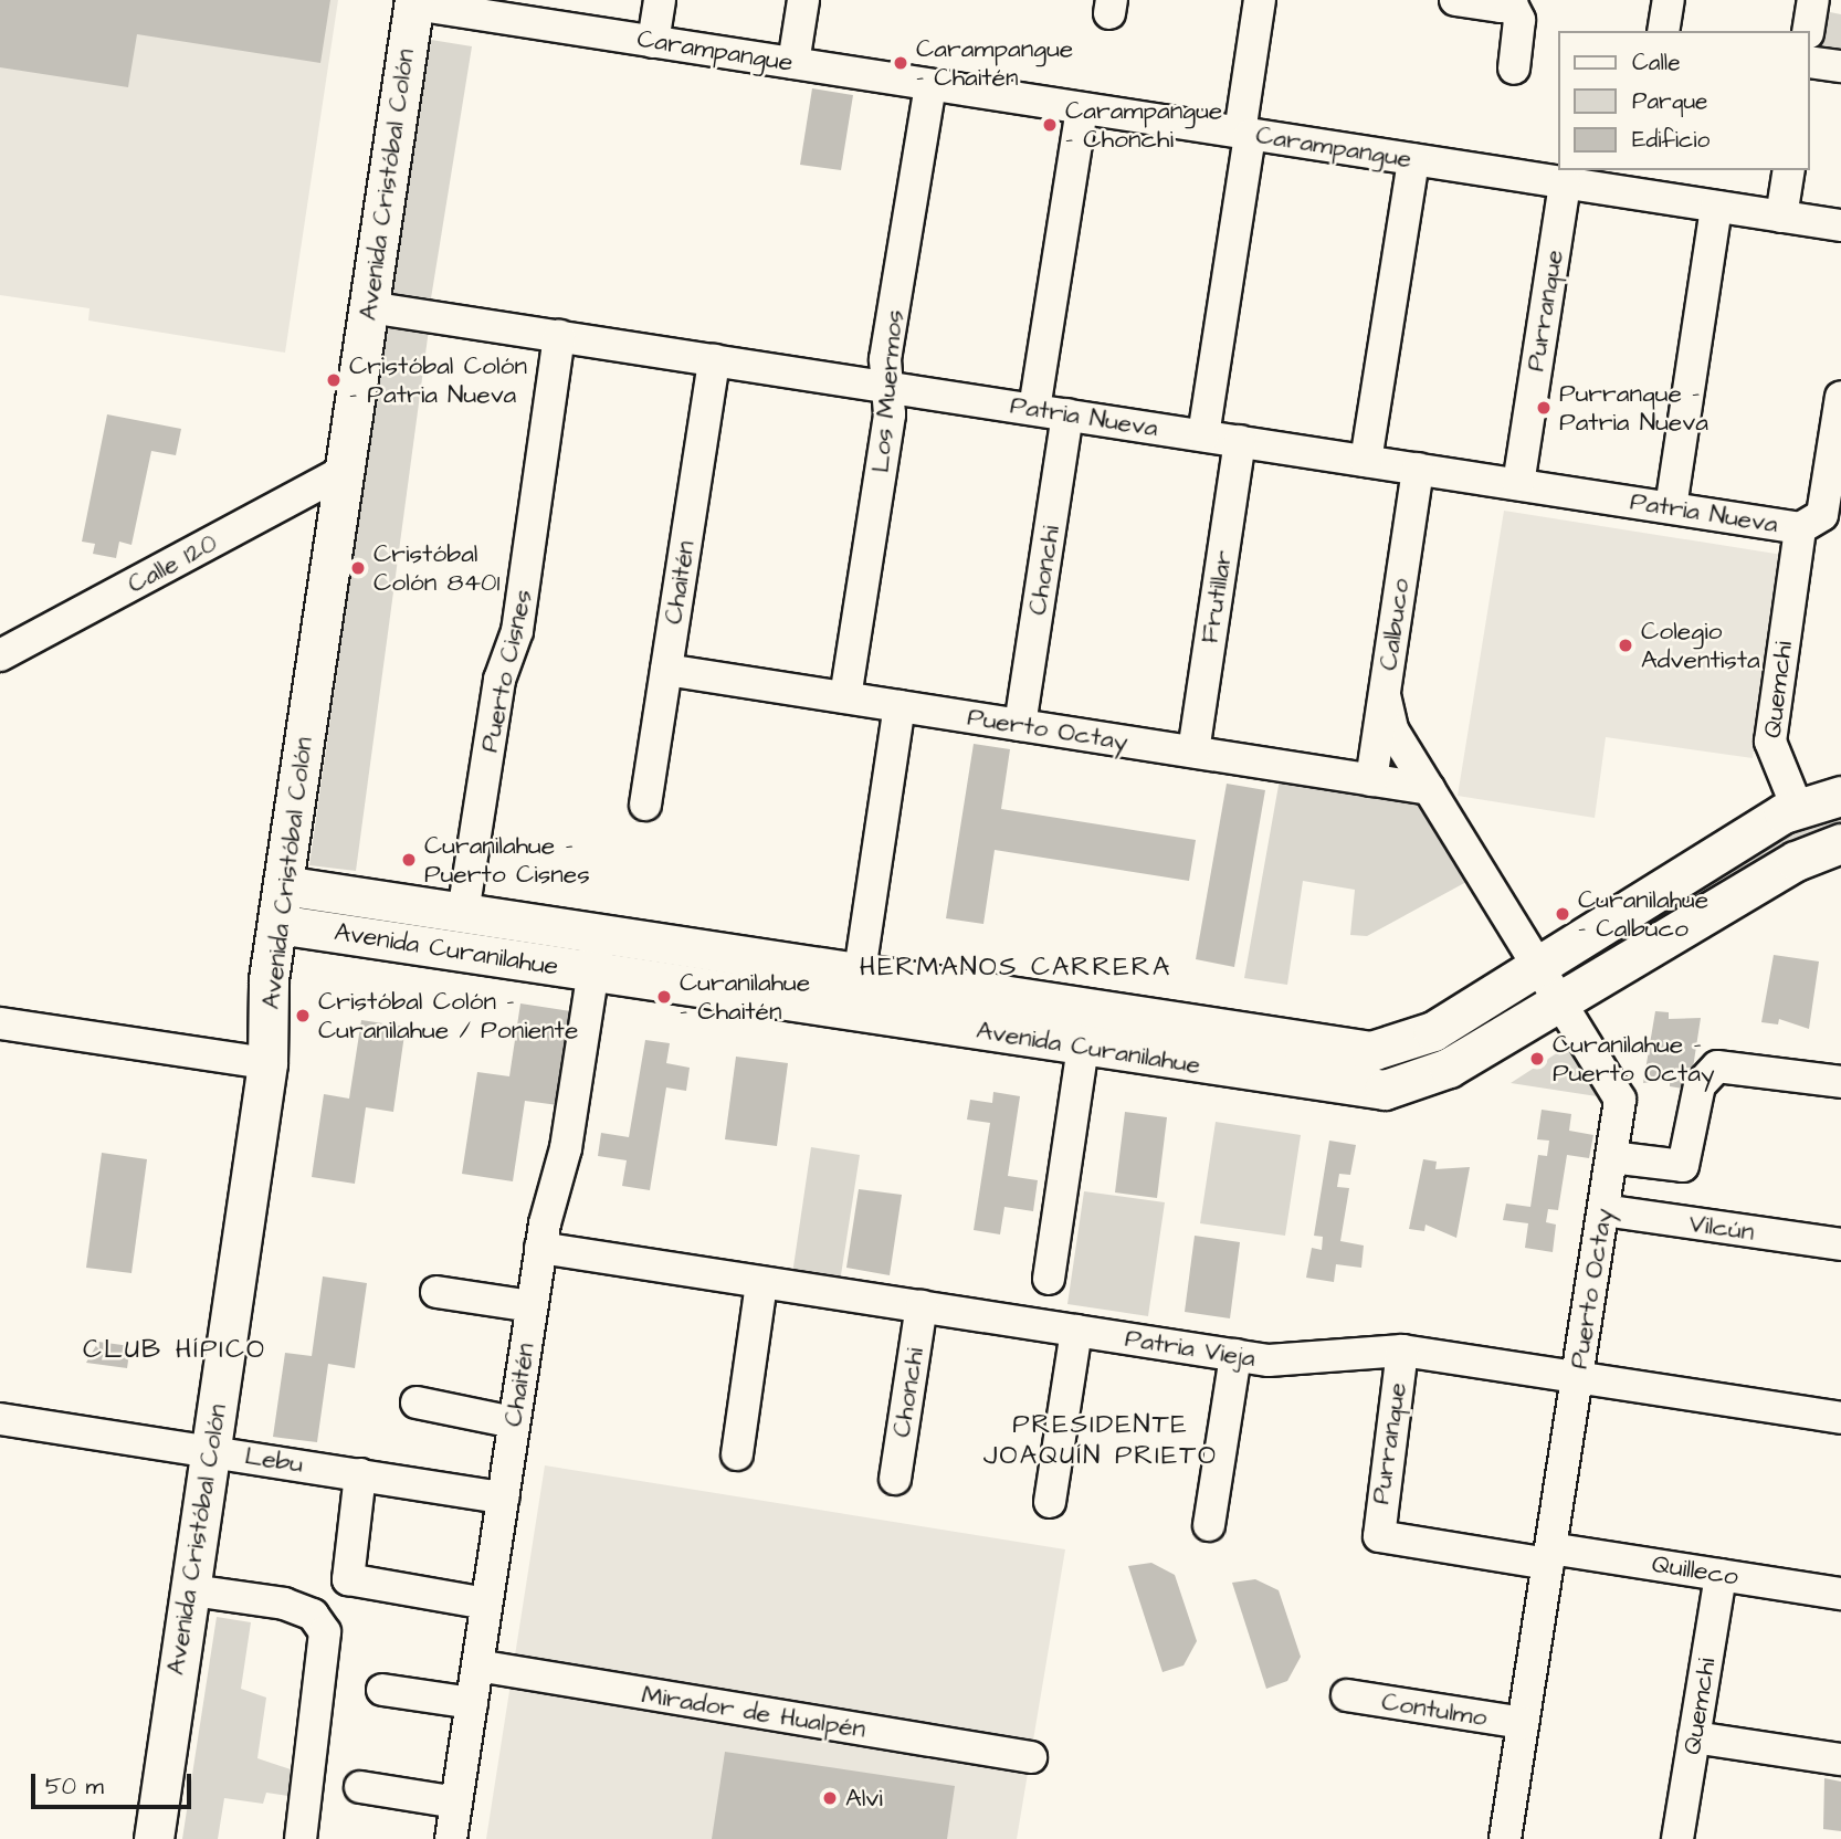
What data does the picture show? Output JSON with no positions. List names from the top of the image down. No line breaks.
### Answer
{"streets":{"main road":["Avenida Cristóbal Colón","Avenida Curanilahue"],"street":["Carampangue","Purranque","Los Muermos","Patria Nueva","Calle 120","Chonchi","Chaitén","Frutillar","Calbuco","Puerto Cisnes","Quemchi","Puerto Octay","Vilcún","Patria Vieja","Lebu","Quilleco","Contulmo","Mirador de Hualpén"]},"crossings":[["Carampangue","Avenida Cristóbal Colón"],["Carampangue","Purranque"],["Carampangue","Los Muermos"],["Avenida Cristóbal Colón","Patria Nueva"],["Avenida Cristóbal Colón","Calle 120"],["Avenida Cristóbal Colón","Avenida Curanilahue"],["Avenida Cristóbal Colón","Lebu"],["Purranque","Patria Nueva"],["Purranque","Patria Vieja"],["Purranque","Quilleco"],["Los Muermos","Patria Nueva"],["Los Muermos","Puerto Octay"],["Patria Nueva","Chonchi"],["Patria Nueva","Chaitén"],["Patria Nueva","Frutillar"],["Patria Nueva","Calbuco"],["Patria Nueva","Puerto Cisnes"],["Patria Nueva","Quemchi"],["Chonchi","Puerto Octay"],["Chonchi","Patria Vieja"],["Chaitén","Puerto Octay"],["Chaitén","Avenida Curanilahue"],["Chaitén","Patria Vieja"],["Chaitén","Lebu"],["Chaitén","Mirador de Hualpén"],["Frutillar","Puerto Octay"],["Calbuco","Puerto Octay"],["Puerto Cisnes","Avenida Curanilahue"],["Quemchi","Avenida Curanilahue"],["Quemchi","Quilleco"],["Puerto Octay","Avenida Curanilahue"],["Puerto Octay","Vilcún"],["Puerto Octay","Patria Vieja"],["Puerto Octay","Quilleco"],["Puerto Octay","Contulmo"]],"districts":["HERMANOS CARRERA","CLUB HÍPICO","PRESIDENTE JOAQUÍN PRIETO"],"places":["Carampangue - Chaitén","Carampangue - Chonchi","Cristóbal Colón - Patria Nueva","Purranque - Patria Nueva","Cristóbal Colón 8401","Colegio Adventista","Curanilahue - Puerto Cisnes","Curanilahue - Calbuco","Curanilahue - Chaitén","Cristóbal Colón - Curanilahue / Poniente","Curanilahue - Puerto Octay","Alvi"],"legend":["Calle","Parque","Edificio"],"scale_bar":"50 m"}
